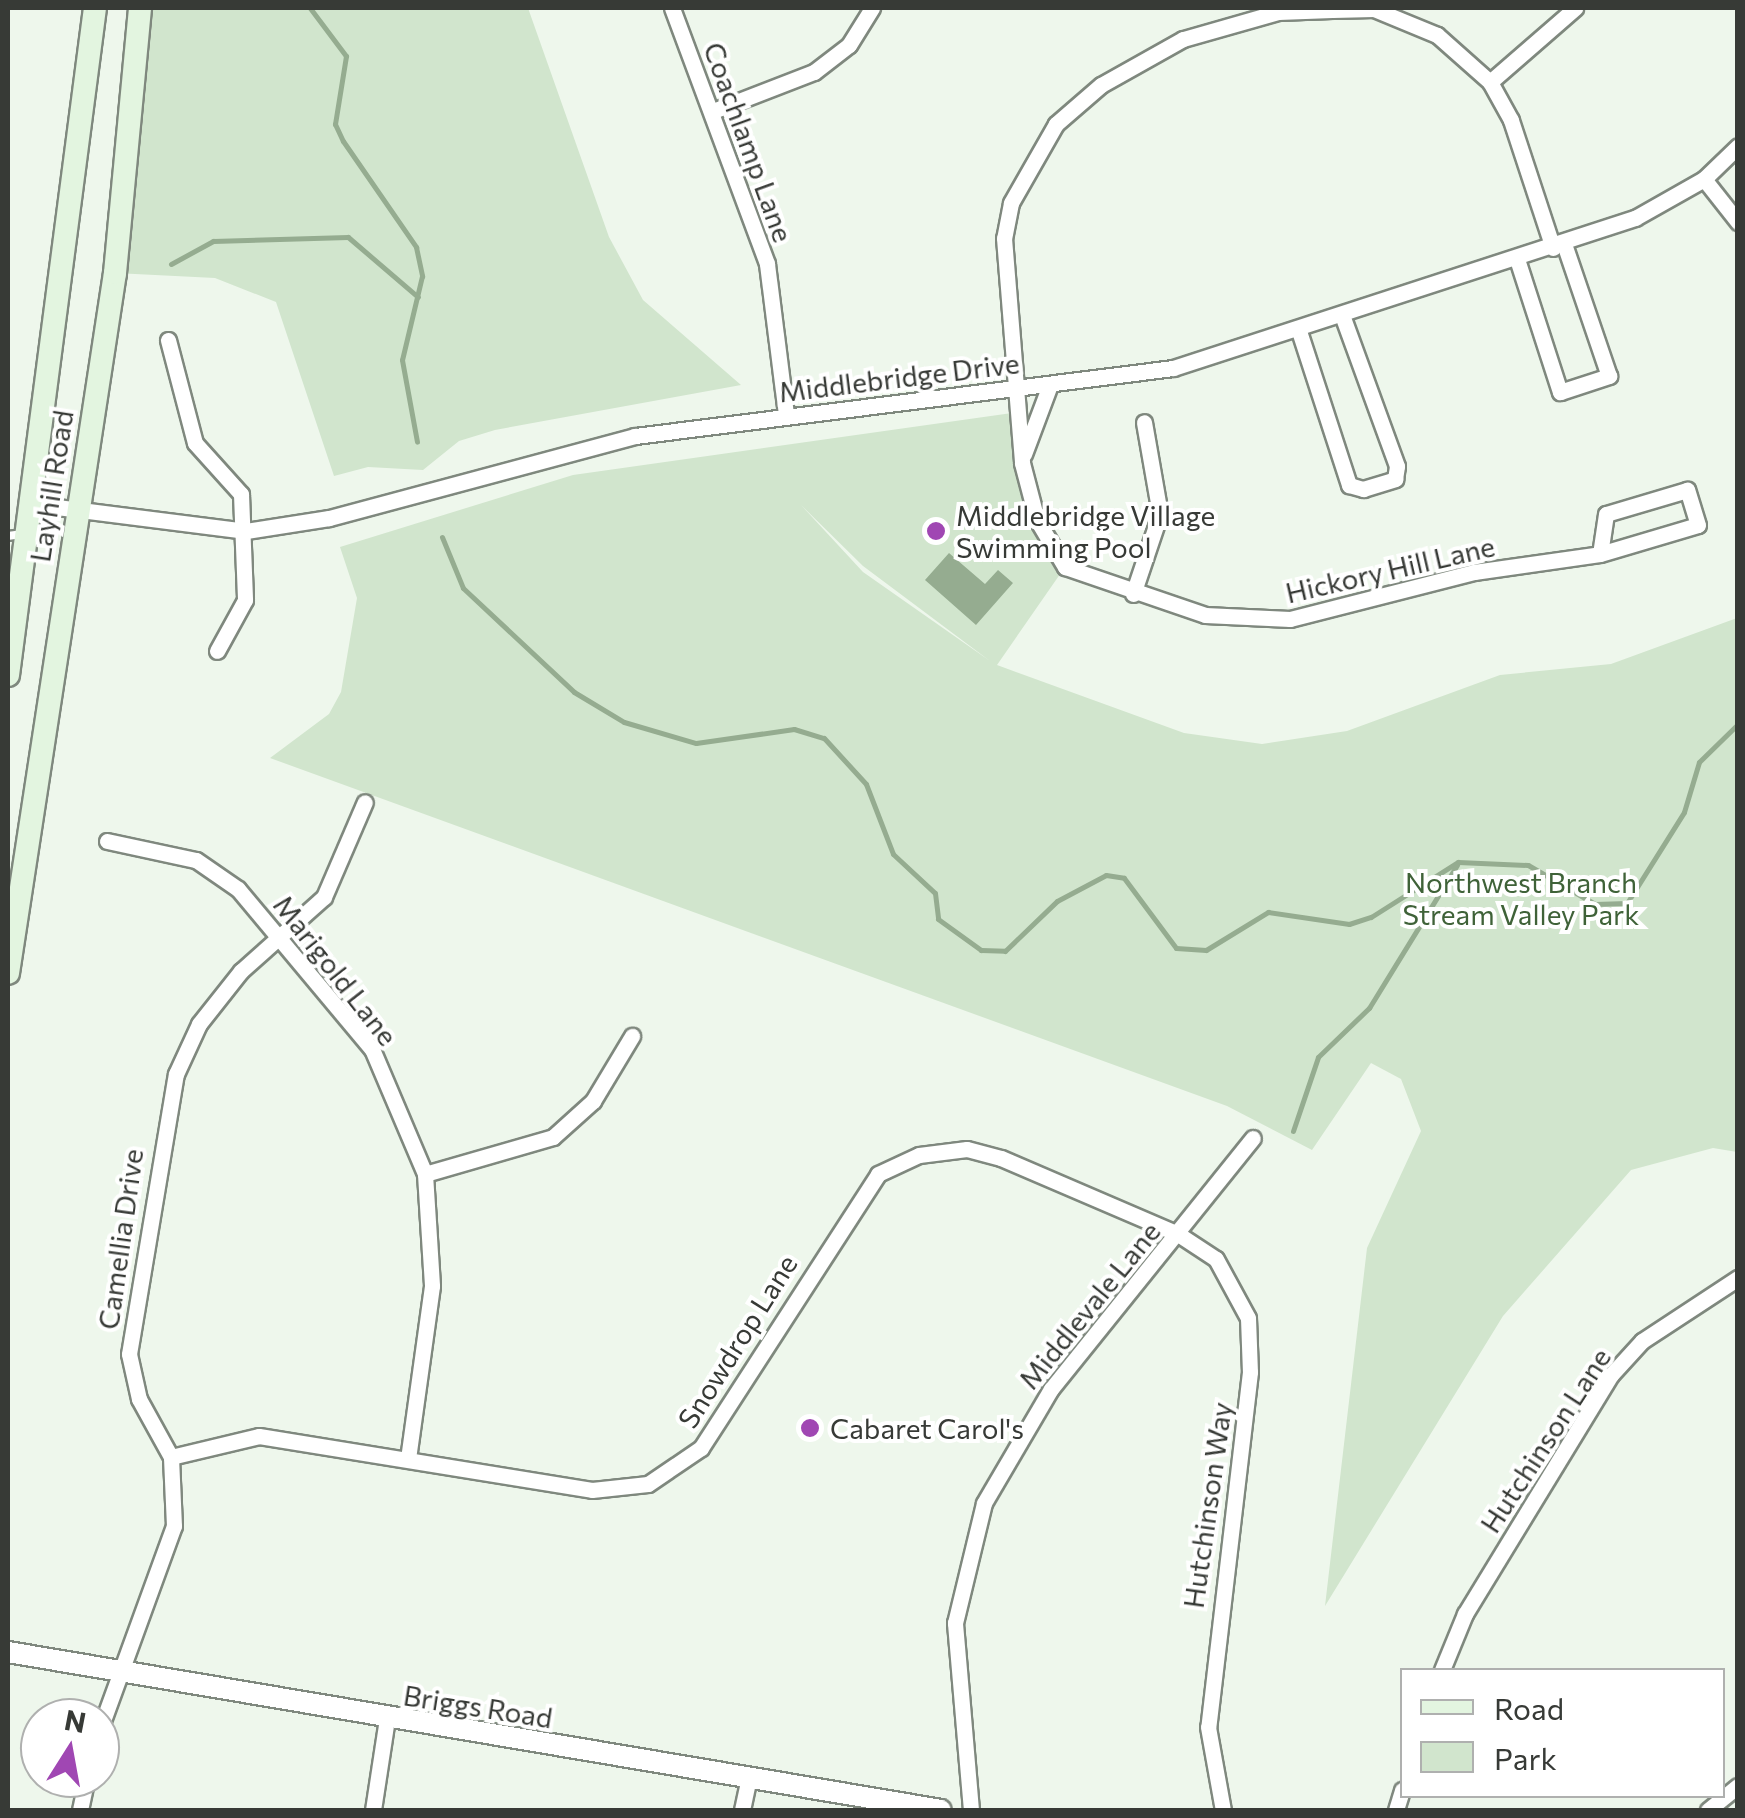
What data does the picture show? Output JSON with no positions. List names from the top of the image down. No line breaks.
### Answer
{"streets":{"main road":["Layhill Road"],"street":["Coachlamp Lane","Middlebridge Drive","Hickory Hill Lane","Marigold Lane","Camellia Drive","Middlevale Lane","Snowdrop Lane","Hutchinson Lane","Hutchinson Way","Briggs Road"]},"crossings":[["Coachlamp Lane","Middlebridge Drive"],["Middlebridge Drive","Layhill Road"],["Middlebridge Drive","Hickory Hill Lane"],["Marigold Lane","Camellia Drive"],["Marigold Lane","Snowdrop Lane"],["Camellia Drive","Snowdrop Lane"],["Camellia Drive","Briggs Road"],["Middlevale Lane","Snowdrop Lane"],["Middlevale Lane","Hutchinson Way"],["Snowdrop Lane","Hutchinson Way"]],"parks":["Northwest Branch Stream Valley Park"],"places":["Middlebridge Village Swimming Pool","Cabaret Carol's"],"legend":["Road","Park"],"north":"top"}
